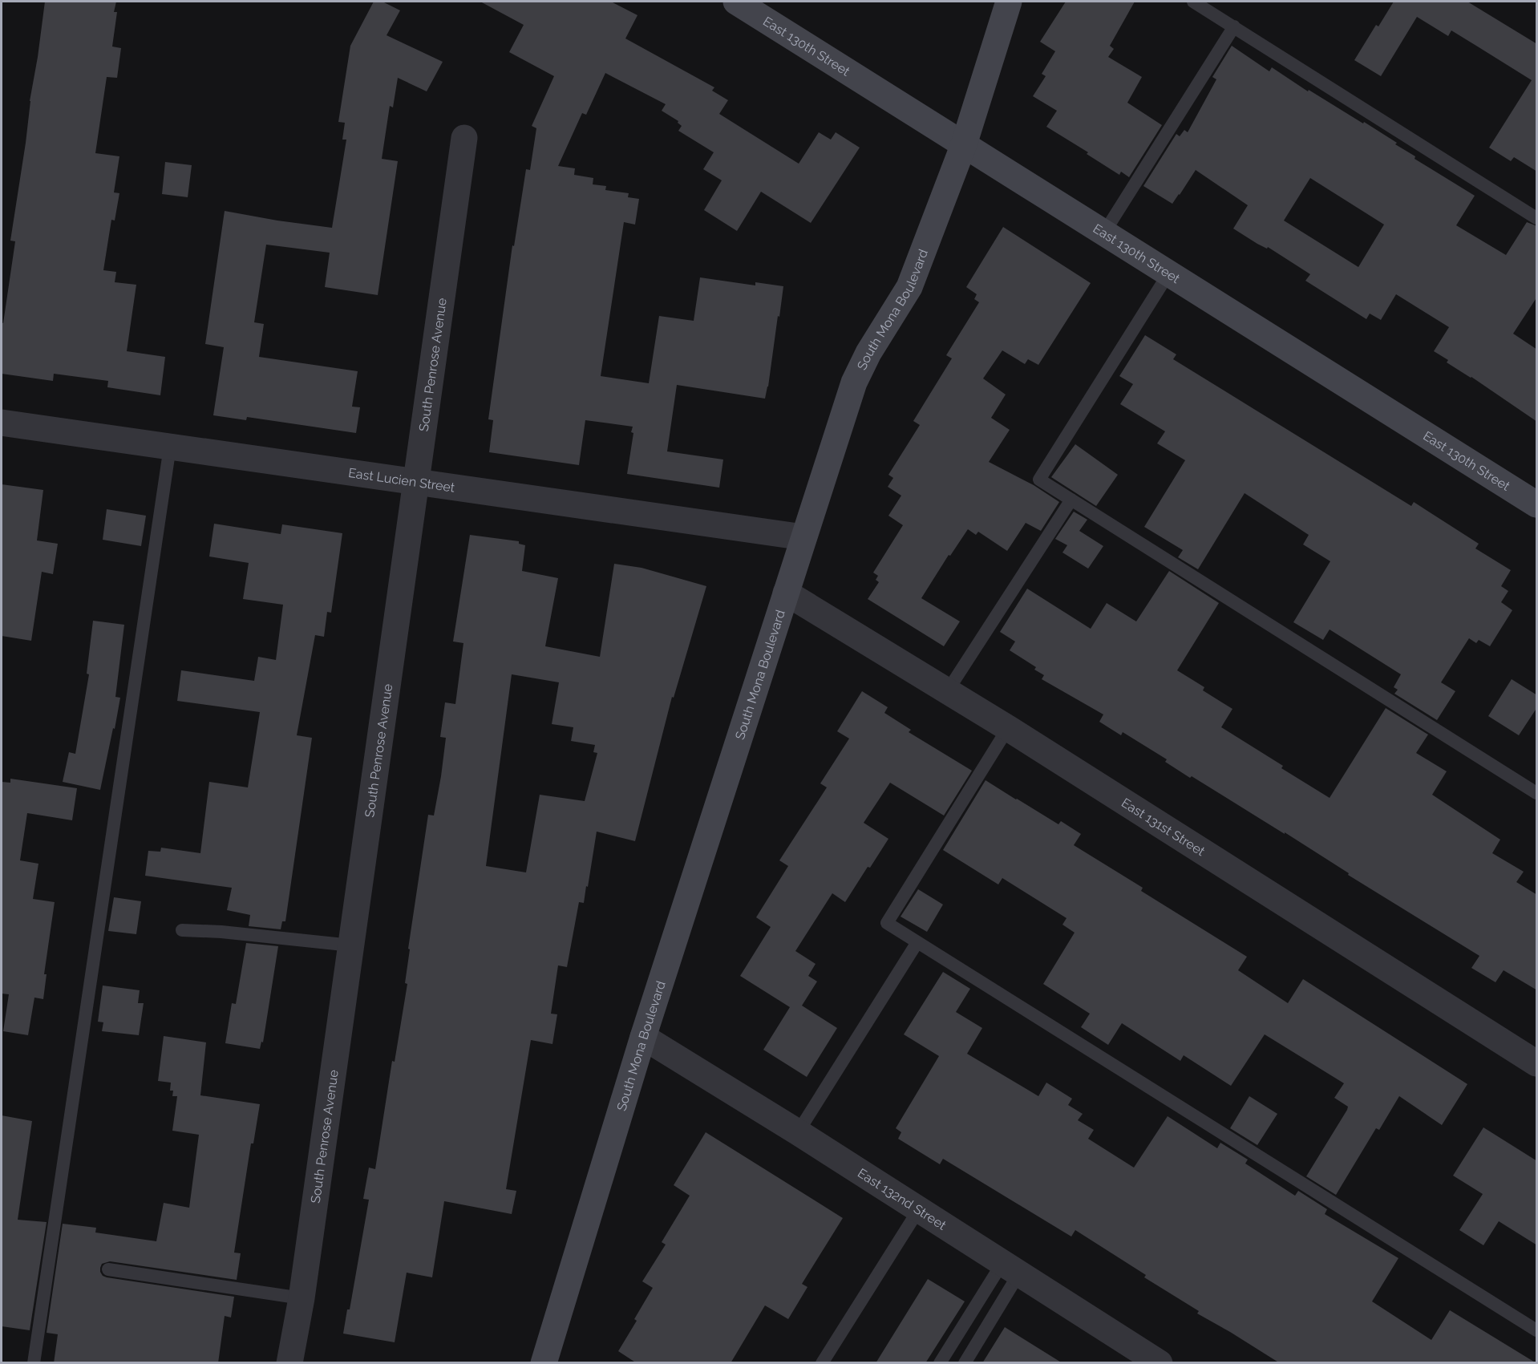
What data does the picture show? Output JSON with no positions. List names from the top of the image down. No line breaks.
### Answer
{"streets":{"street":["East 130th Street","South Mona Boulevard","South Penrose Avenue","East Lucien Street","East 131st Street","East 132nd Street"]},"crossings":[["East 130th Street","South Mona Boulevard"],["South Mona Boulevard","East Lucien Street"],["South Mona Boulevard","East 131st Street"],["South Mona Boulevard","East 132nd Street"],["South Penrose Avenue","East Lucien Street"]]}
